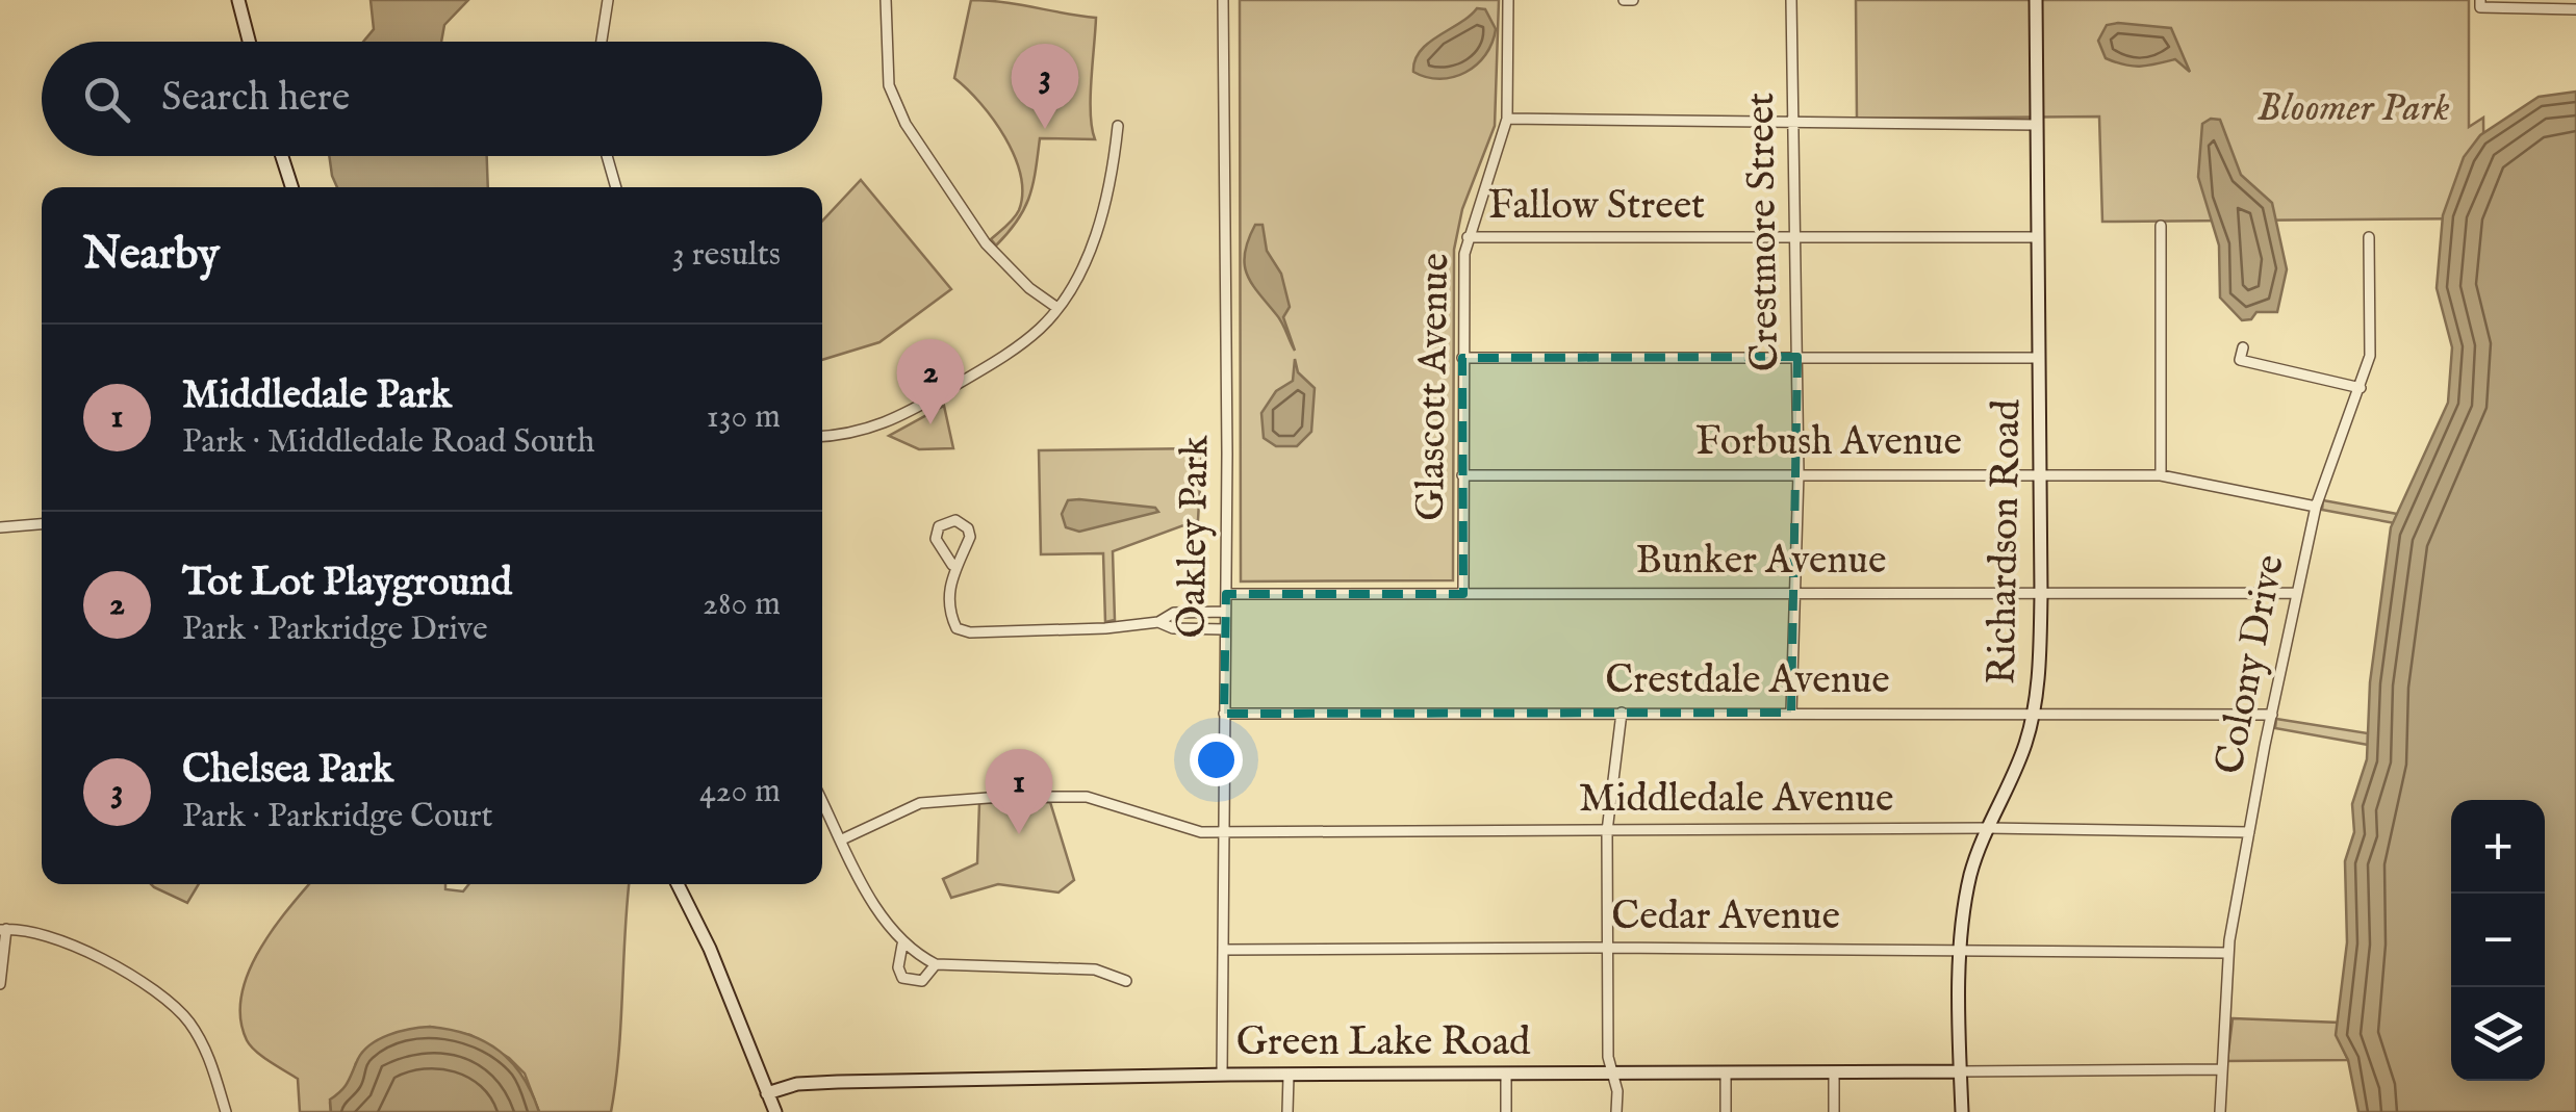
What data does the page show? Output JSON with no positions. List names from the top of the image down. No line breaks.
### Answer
{"streets":{"street":["Fallow Street","Crestmore Street","Glascott Avenue","Forbush Avenue","Oakley Park","Richardson Road","Bunker Avenue","Colony Drive","Crestdale Avenue","Middledale Avenue","Cedar Avenue","Green Lake Road"]},"crossings":[["Fallow Street","Crestmore Street"],["Fallow Street","Glascott Avenue"],["Fallow Street","Richardson Road"],["Crestmore Street","Forbush Avenue"],["Crestmore Street","Bunker Avenue"],["Crestmore Street","Crestdale Avenue"],["Glascott Avenue","Forbush Avenue"],["Glascott Avenue","Bunker Avenue"],["Forbush Avenue","Richardson Road"],["Forbush Avenue","Colony Drive"],["Oakley Park","Bunker Avenue"],["Oakley Park","Crestdale Avenue"],["Oakley Park","Middledale Avenue"],["Oakley Park","Cedar Avenue"],["Oakley Park","Green Lake Road"],["Richardson Road","Bunker Avenue"],["Richardson Road","Crestdale Avenue"],["Richardson Road","Middledale Avenue"],["Richardson Road","Cedar Avenue"],["Richardson Road","Green Lake Road"],["Bunker Avenue","Colony Drive"],["Colony Drive","Crestdale Avenue"],["Colony Drive","Middledale Avenue"],["Colony Drive","Cedar Avenue"]],"parks":["Bloomer Park"],"page":{"search":"Search here","pins":["3","2","1"],"heading":["Nearby","3 results"],"list":[{"mark":"1","name":"Middledale Park","note":"Park · Middledale Road South","value":"130 m"},{"mark":"2","name":"Tot Lot Playground","note":"Park · Parkridge Drive","value":"280 m"},{"mark":"3","name":"Chelsea Park","note":"Park · Parkridge Court","value":"420 m"}],"map_buttons":["+","−"]}}
